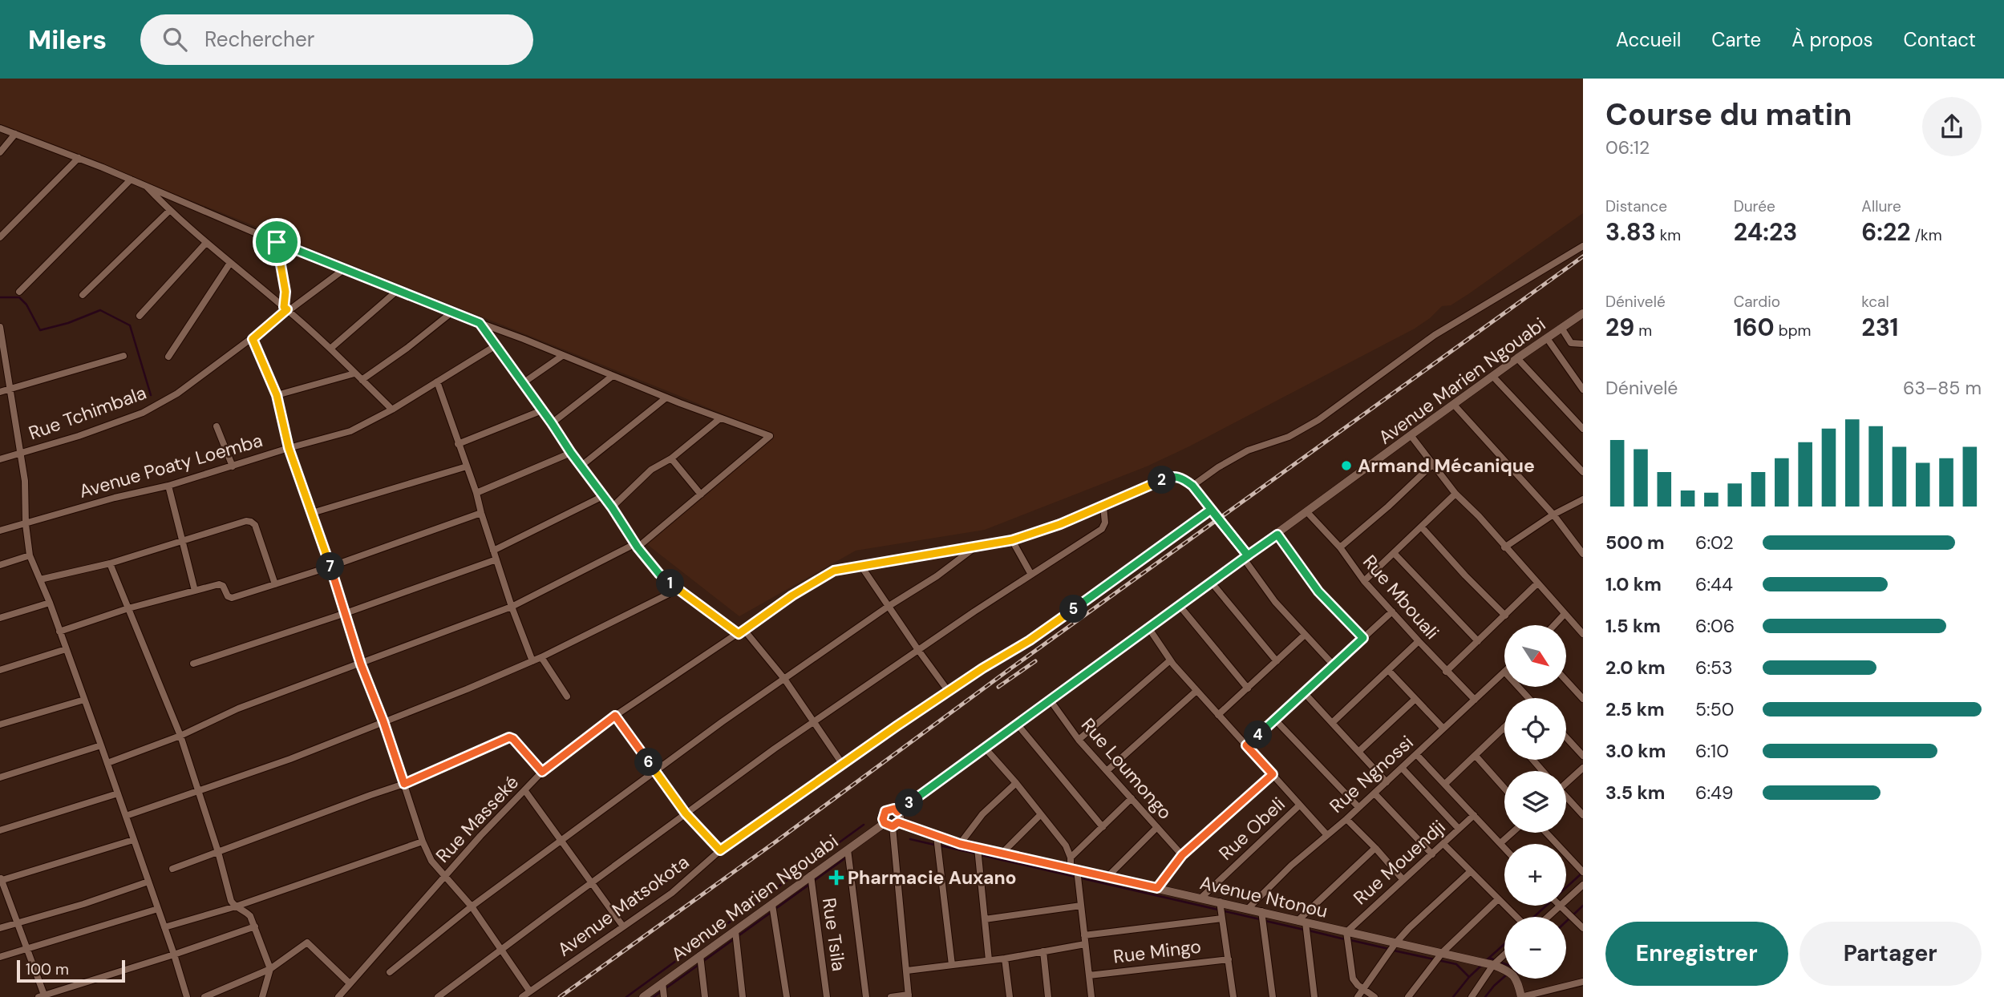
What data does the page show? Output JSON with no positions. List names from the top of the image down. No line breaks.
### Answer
{"streets":{"street":["Avenue Marien Ngouabi","Rue Tchimbala","Avenue Poaty Loemba","Rue Mbouali","Rue Loumongo","Rue Ngnossi","Rue Masseké","Rue Obeli","Rue Mouendji","Avenue Ntonou","Avenue Matsokota","Rue Tsila","Rue Mingo"]},"crossings":[["Avenue Marien Ngouabi","Rue Mbouali"],["Avenue Marien Ngouabi","Rue Loumongo"],["Avenue Marien Ngouabi","Avenue Ntonou"],["Avenue Marien Ngouabi","Rue Tsila"],["Rue Mbouali","Rue Ngnossi"],["Rue Ngnossi","Avenue Ntonou"],["Rue Obeli","Avenue Ntonou"],["Rue Mouendji","Avenue Ntonou"]],"places":{"other":["Armand Mécanique"],"health":["Pharmacie Auxano"]},"scale_bar":"100 m","north":"bottom right","page":{"header":"Milers","search":"Rechercher","nav":["Accueil","Carte","À propos","Contact"],"heading":["Course du matin","06:12"],"stats":[["Distance","3.83 km"],["Durée","24:23"],["Allure","6:22 /km"],["Dénivelé","29 m"],["Cardio","160 bpm"],["kcal","231"]],"chart":["Dénivelé","63–85 m"],"pins":["2","7","1","5","4","6","3"],"list":[{"name":"500 m","note":"6:02"},{"name":"1.0 km","note":"6:44"},{"name":"1.5 km","note":"6:06"},{"name":"2.0 km","note":"6:53"},{"name":"2.5 km","note":"5:50"},{"name":"3.0 km","note":"6:10"},{"name":"3.5 km","note":"6:49"}],"map_buttons":["+","−"],"buttons":["Enregistrer","Partager"],"scale":"100 m"}}
